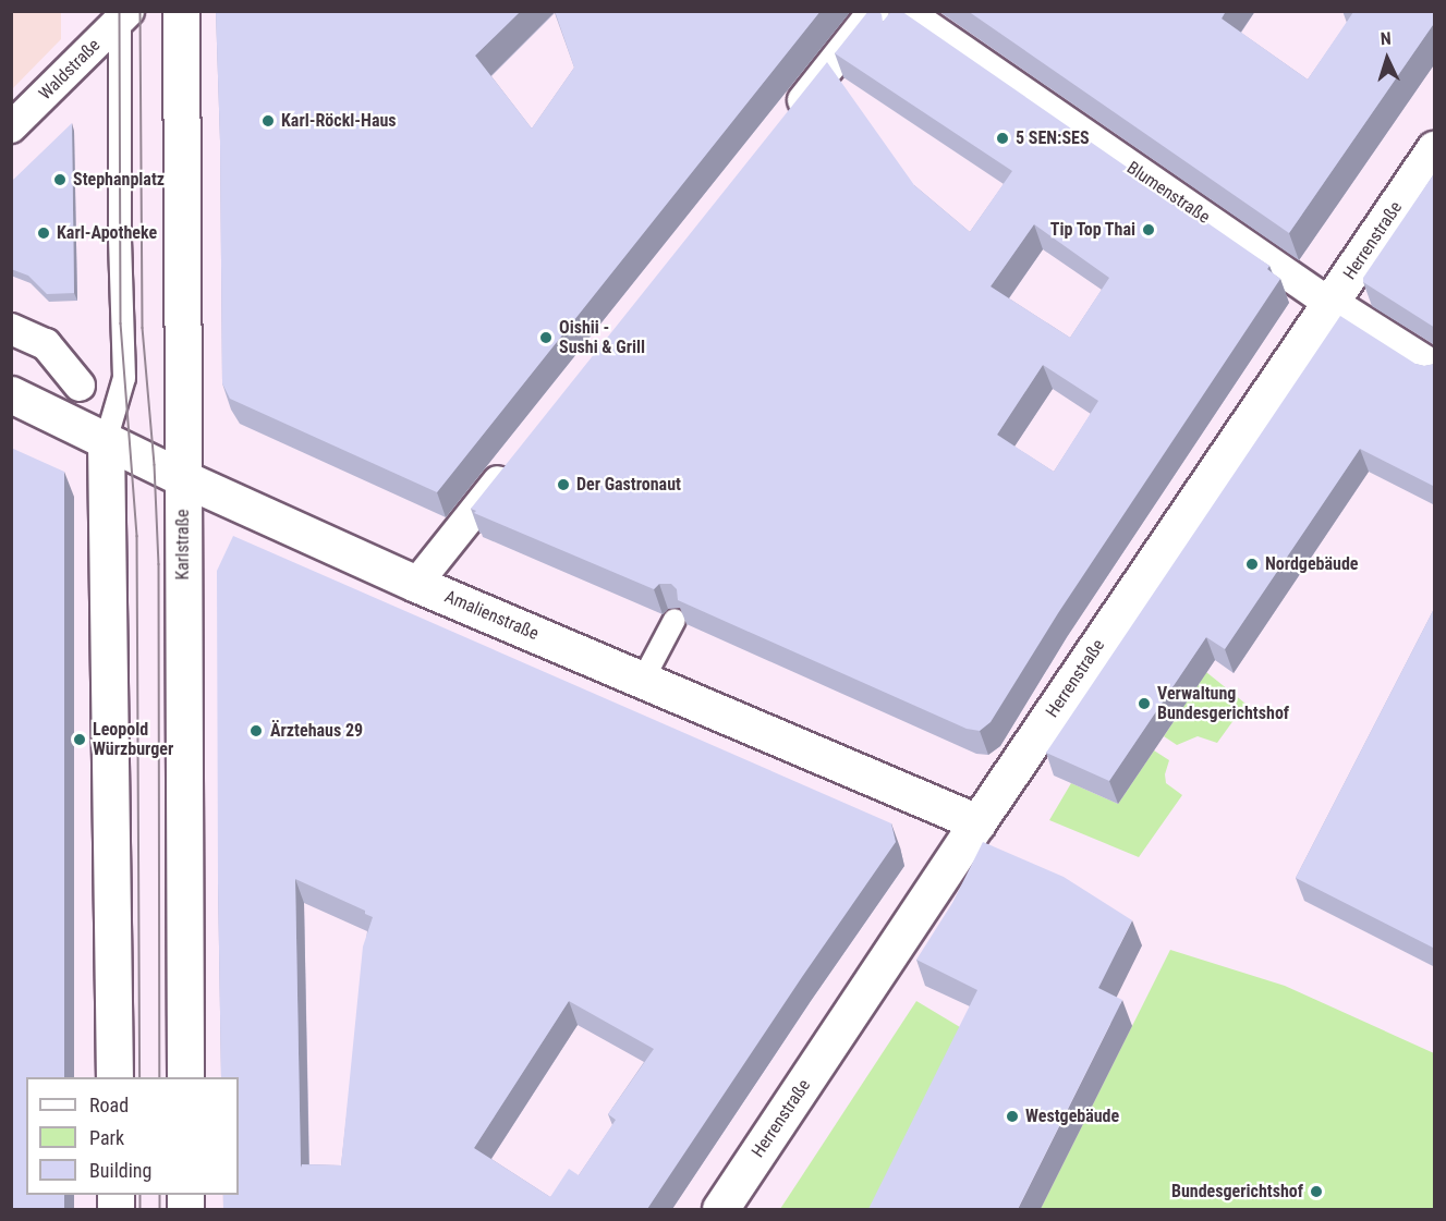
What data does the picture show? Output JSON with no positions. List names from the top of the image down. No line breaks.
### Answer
{"streets":{"street":["Waldstraße","Blumenstraße","Herrenstraße","Karlstraße","Amalienstraße"]},"crossings":[["Blumenstraße","Herrenstraße"],["Herrenstraße","Amalienstraße"],["Karlstraße","Amalienstraße"]],"places":["Karl-Röckl-Haus","5 SEN:SES","Stephanplatz","Tip Top Thai","Karl-Apotheke","Oishii - Sushi & Grill","Der Gastronaut","Nordgebäude","Verwaltung Bundesgerichtshof","Ärztehaus 29","Leopold Würzburger","Westgebäude","Bundesgerichtshof"],"legend":["Road","Park","Building"],"north":"top"}
